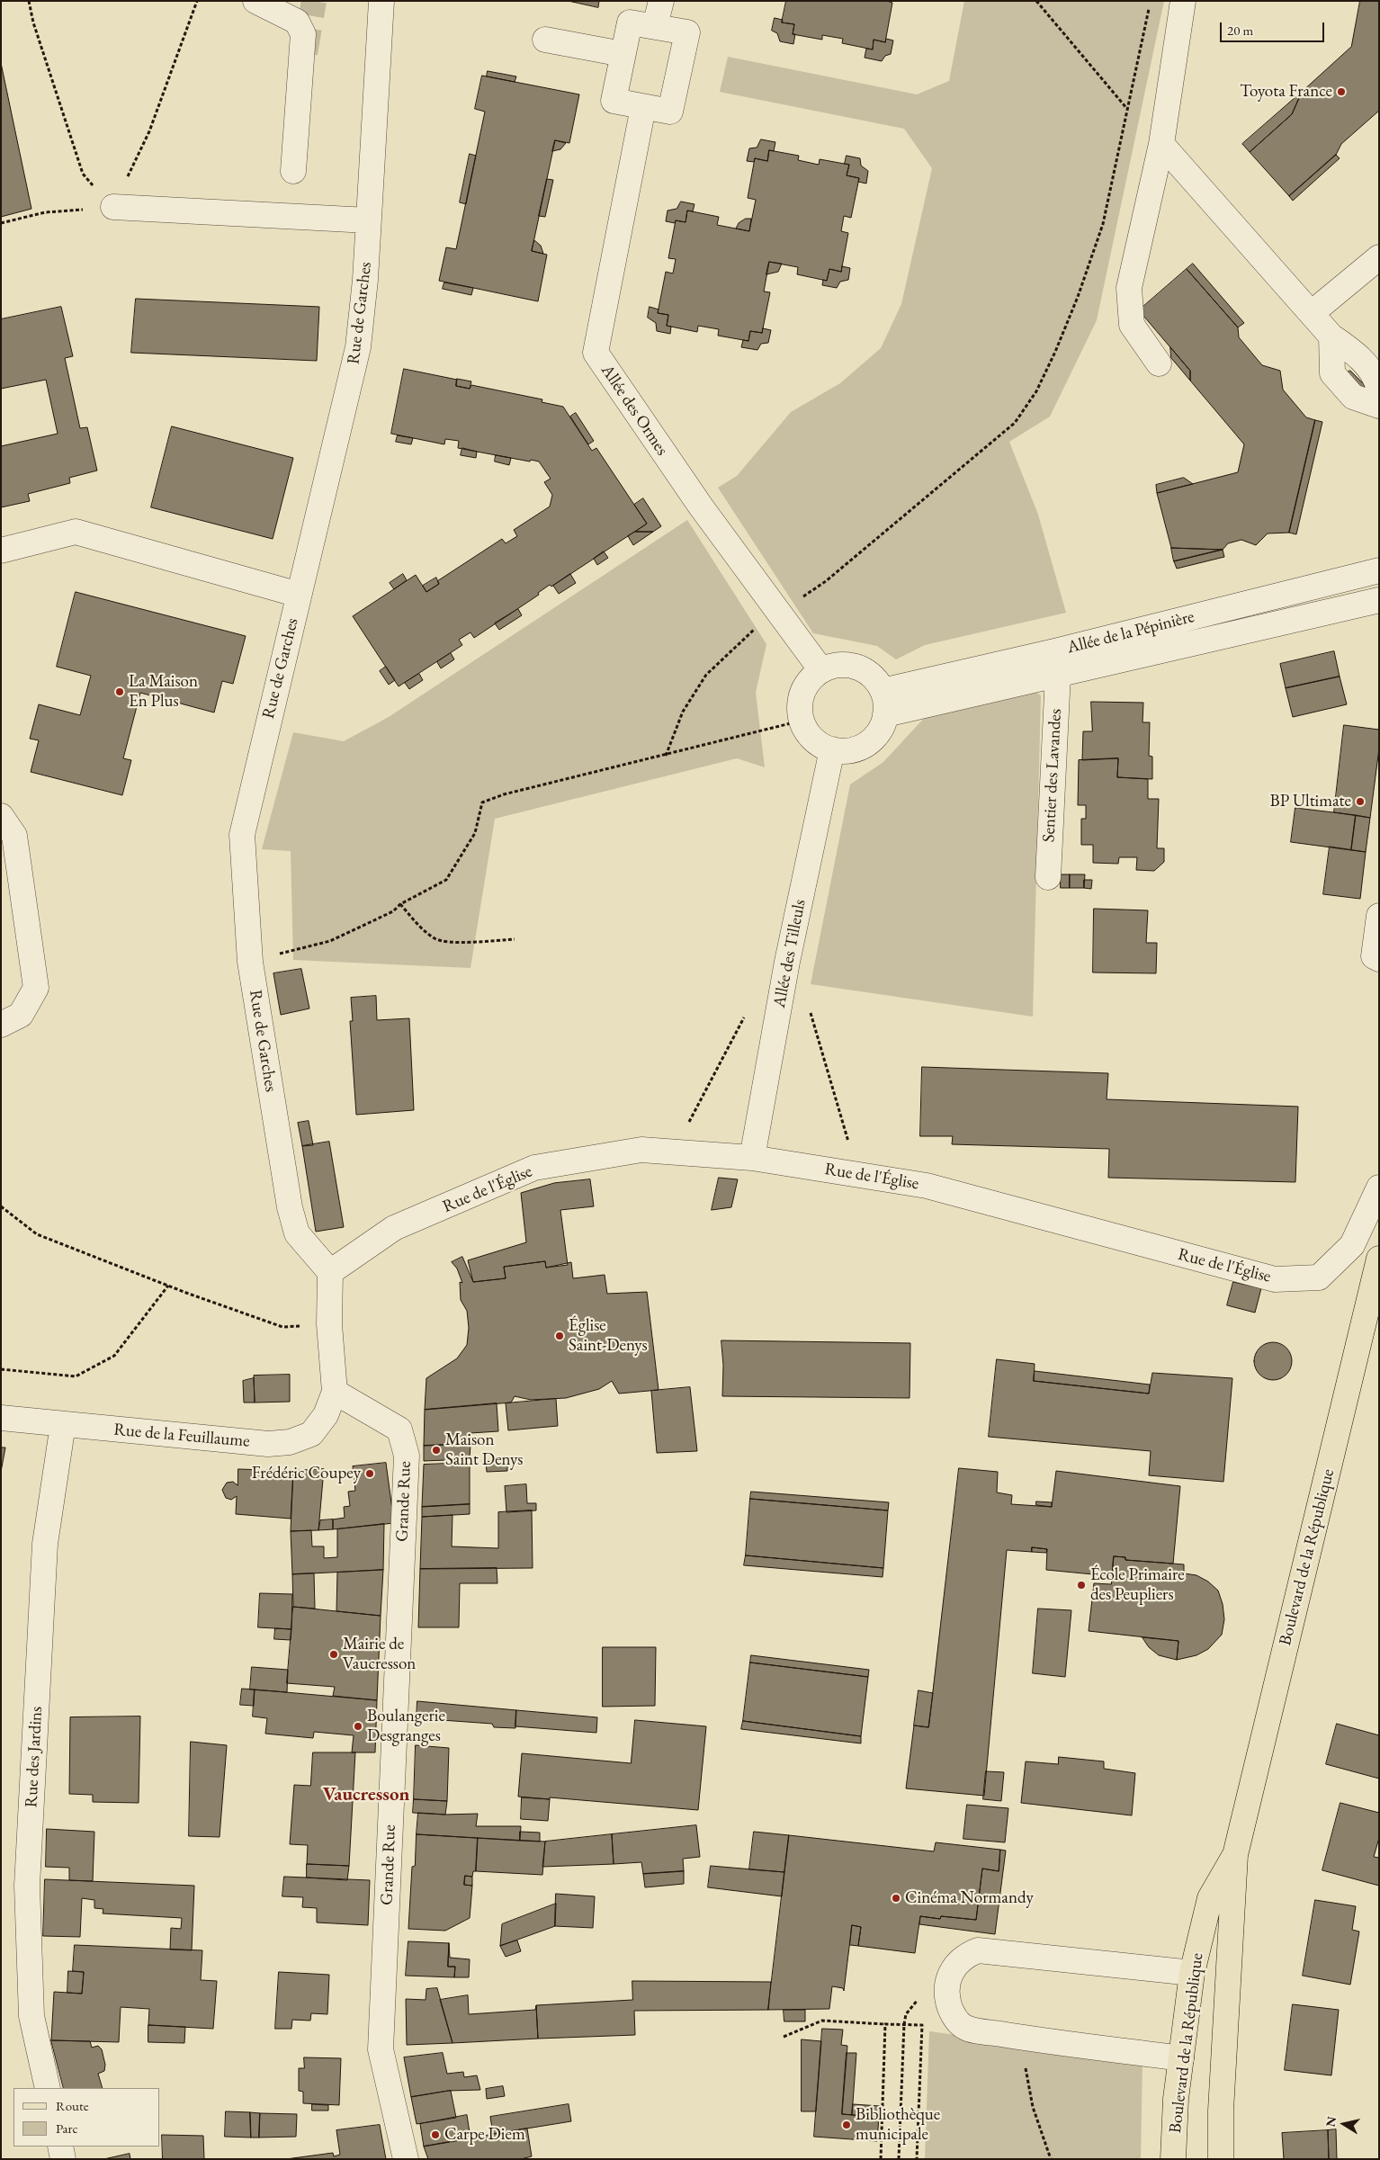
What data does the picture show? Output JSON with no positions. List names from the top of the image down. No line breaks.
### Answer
{"streets":{"main road":["Boulevard de la République"],"street":["Rue de Garches","Allée des Ormes","Allée de la Pépinière","Sentier des Lavandes","Allée des Tilleuls","Rue de l'Église","Rue de la Feuillaume","Grande Rue","Rue des Jardins"]},"crossings":[["Rue de Garches","Rue de l'Église"],["Allée des Ormes","Allée de la Pépinière"],["Allée des Ormes","Allée des Tilleuls"],["Allée de la Pépinière","Sentier des Lavandes"],["Allée de la Pépinière","Allée des Tilleuls"],["Allée des Tilleuls","Rue de l'Église"],["Rue de la Feuillaume","Grande Rue"],["Rue de la Feuillaume","Rue des Jardins"]],"districts":["Vaucresson"],"places":["Toyota France","La Maison En Plus","BP Ultimate","Église Saint-Denys","Maison Saint Denys","Frédéric Coupey","École Primaire des Peupliers","Mairie de Vaucresson","Boulangerie Desgranges","Cinéma Normandy","Bibliothèque municipale","Carpe Diem"],"legend":["Route","Parc"],"scale_bar":"20 m","north":"left"}
